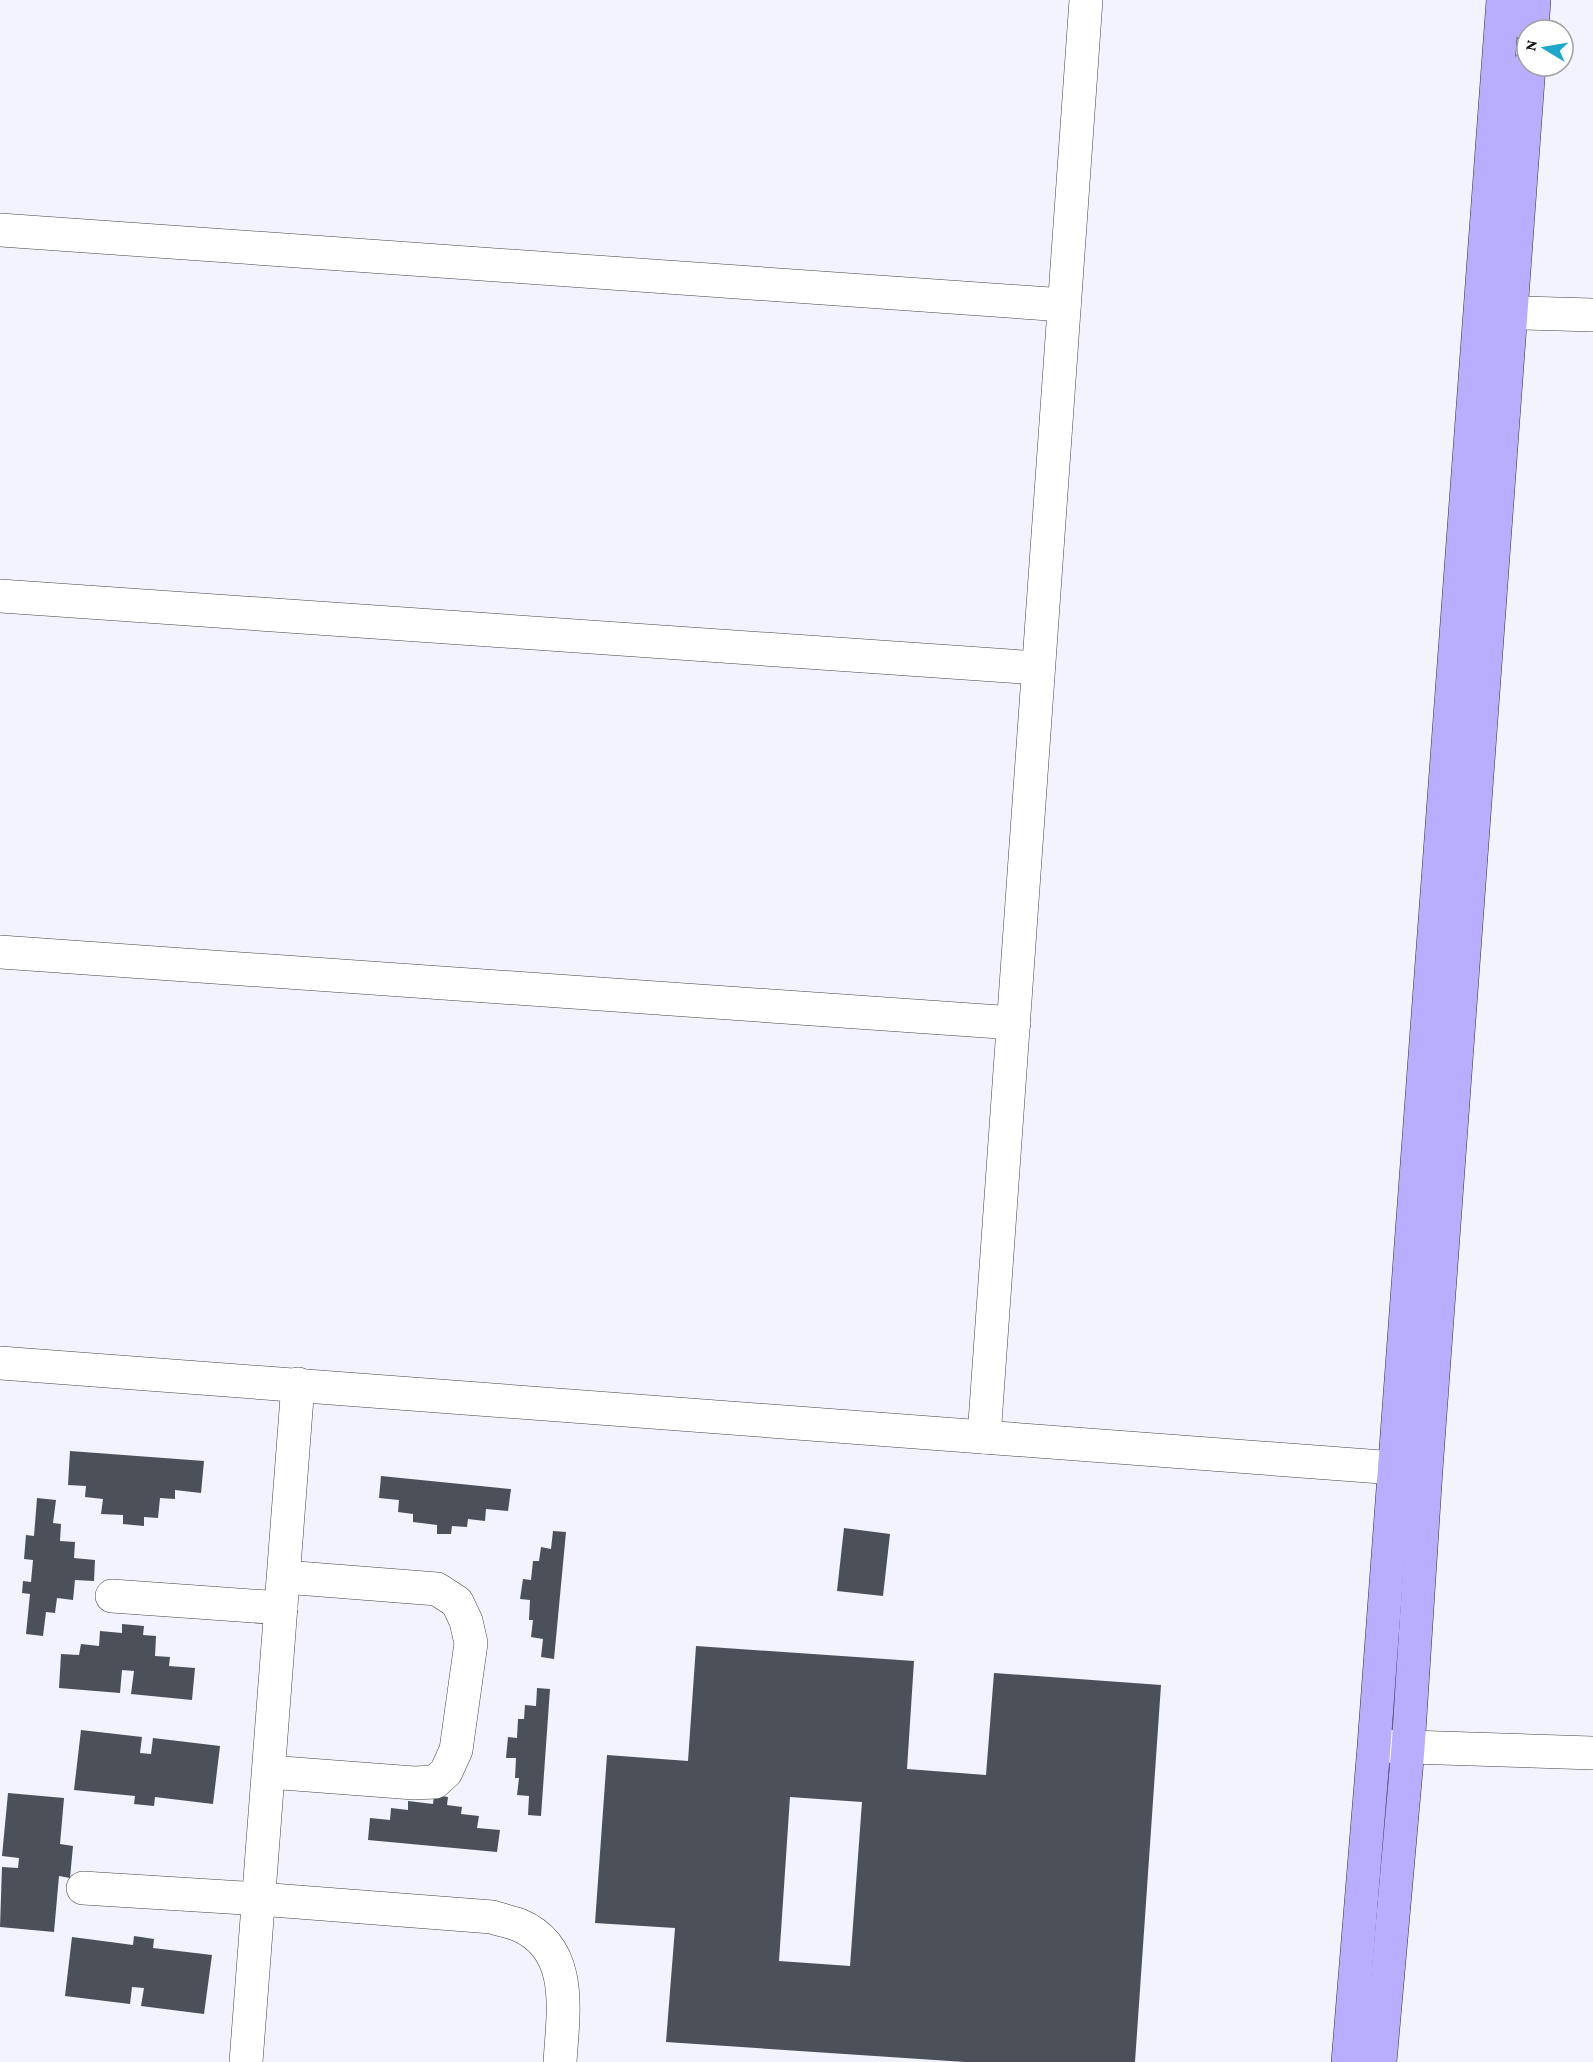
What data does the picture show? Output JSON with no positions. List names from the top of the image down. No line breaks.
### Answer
{"north":"left"}
